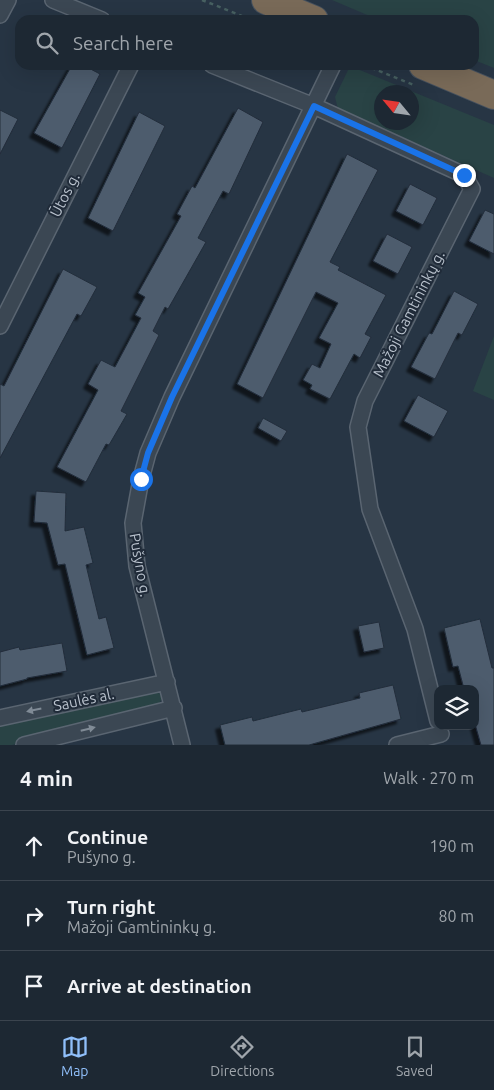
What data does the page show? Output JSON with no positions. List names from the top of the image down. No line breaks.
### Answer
{"streets":{"street":["Ūtos g.","Mažoji Gamtininkų g.","Pušyno g.","Saulės al."]},"crossings":[["Mažoji Gamtininkų g.","Pušyno g."],["Pušyno g.","Saulės al."]],"north":"top left","page":{"search":"Search here","heading":["4 min","Walk · 270 m"],"list":[["Continue","Pušyno g.","190 m"],["Turn right","Mažoji Gamtininkų g.","80 m"],"Arrive at destination"],"nav":["Map","Directions","Saved"]}}
